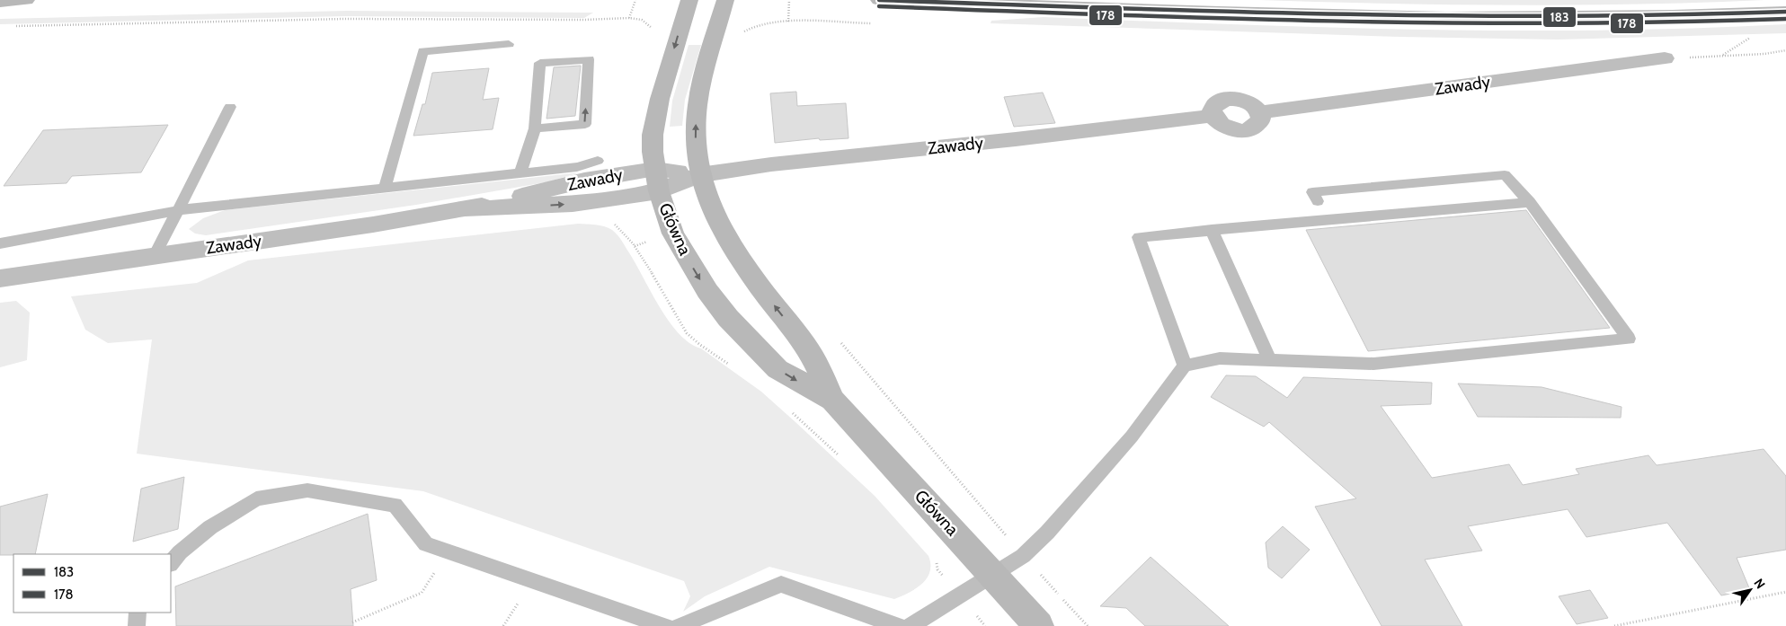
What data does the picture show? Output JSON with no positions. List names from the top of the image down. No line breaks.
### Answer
{"streets":{"street":["Zawady","Główna"]},"crossings":[["Zawady","Główna"]],"lines":["transit line 183","transit line 178"],"legend":["183","178"],"north":"top right"}
